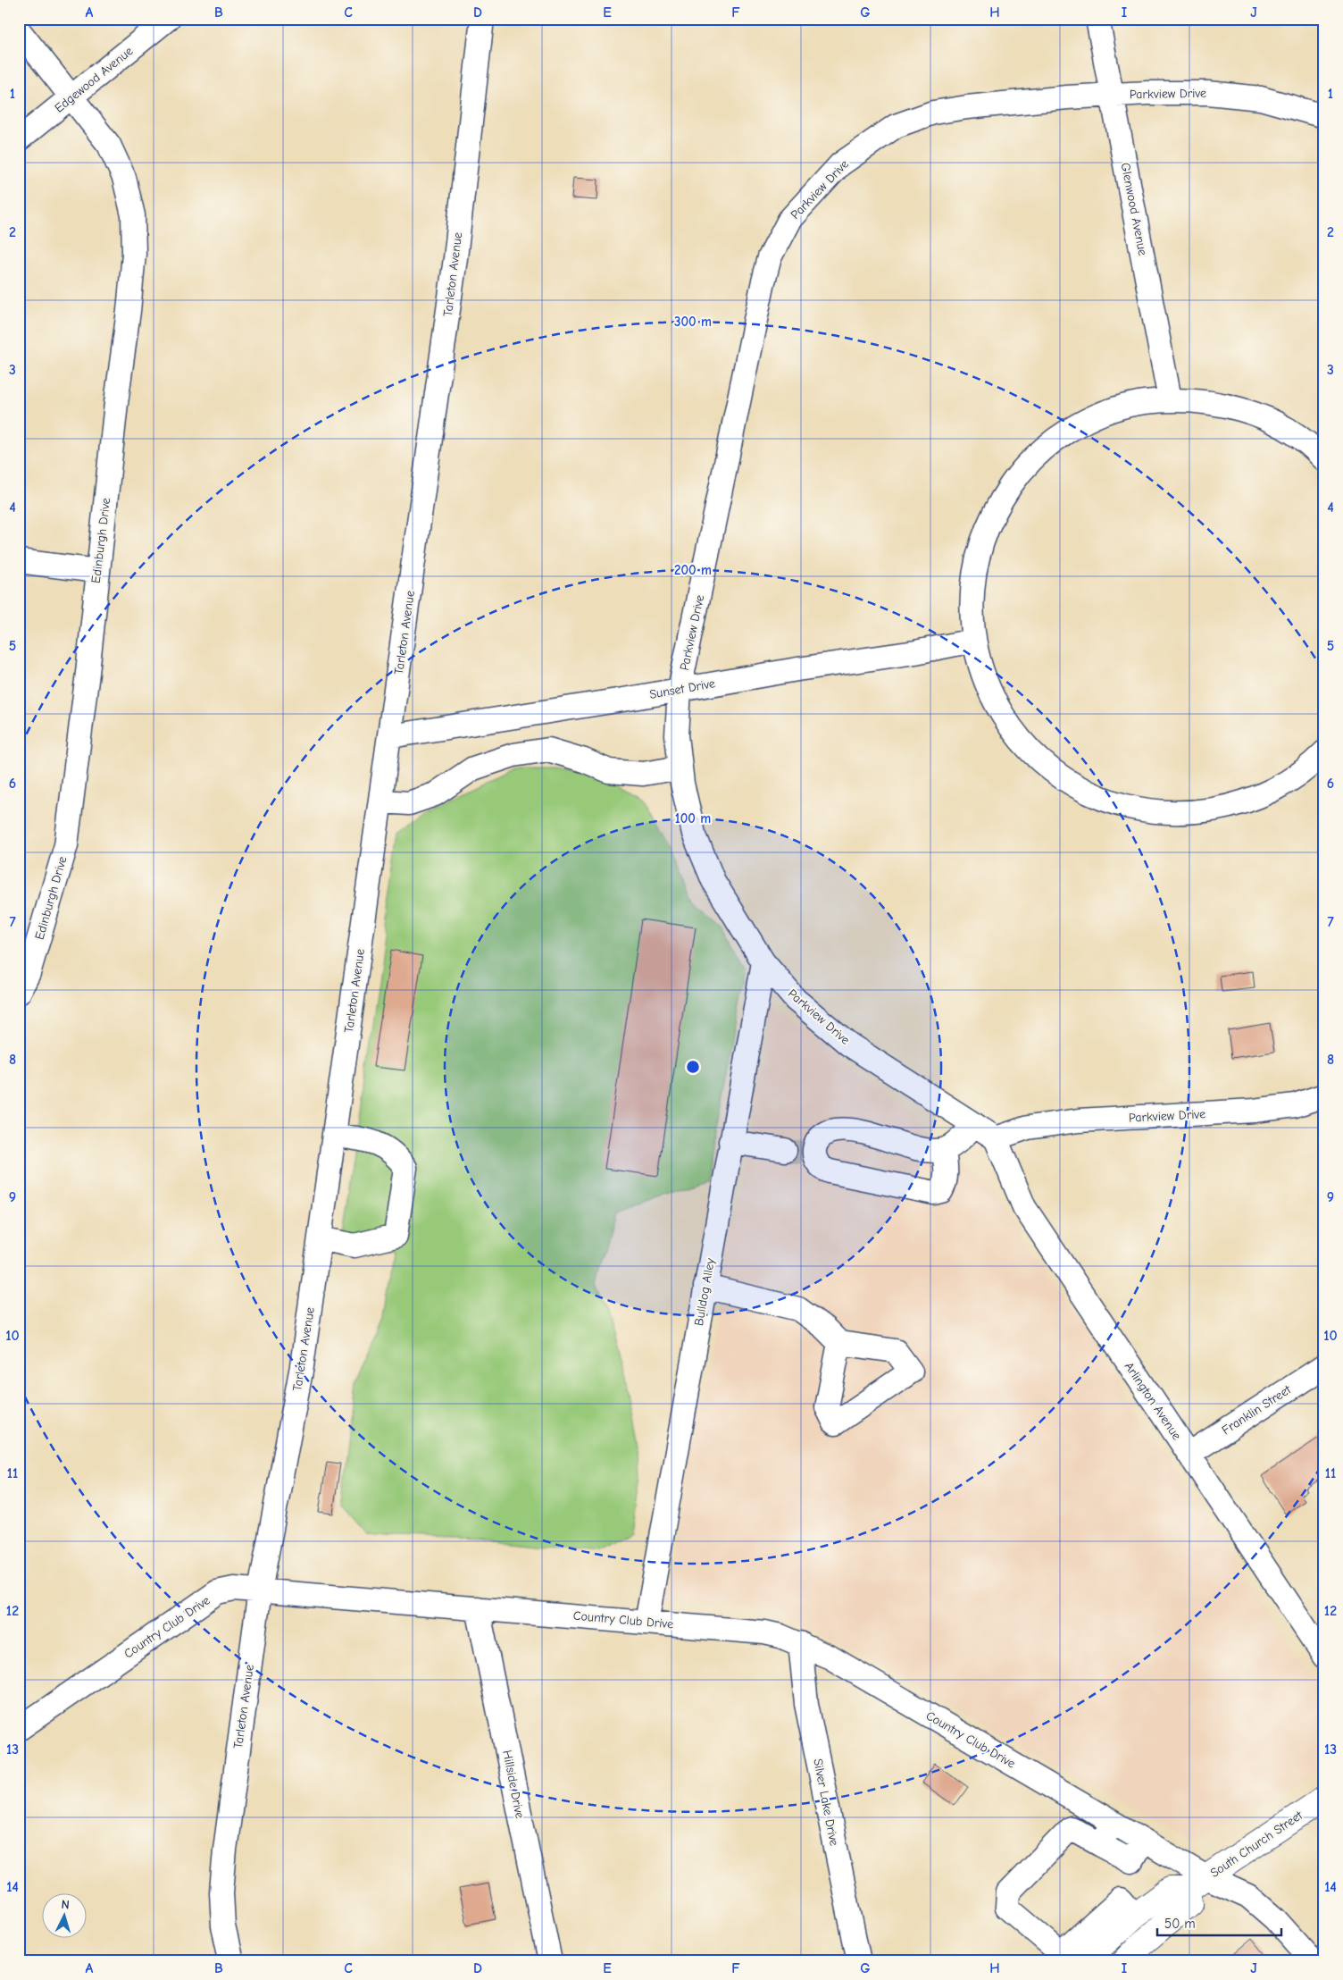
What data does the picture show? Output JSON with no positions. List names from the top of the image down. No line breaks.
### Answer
{"streets":{"main road":["South Church Street"],"street":["Edgewood Avenue","Parkview Drive","Glenwood Avenue","Tarleton Avenue","Edinburgh Drive","Sunset Drive","Bulldog Alley","Arlington Avenue","Franklin Street","Country Club Drive","Hillside Drive","Silver Lake Drive"]},"crossings":[["Edgewood Avenue","Edinburgh Drive"],["Parkview Drive","Glenwood Avenue"],["Parkview Drive","Sunset Drive"],["Parkview Drive","Bulldog Alley"],["Parkview Drive","Arlington Avenue"],["Tarleton Avenue","Sunset Drive"],["Tarleton Avenue","Country Club Drive"],["Bulldog Alley","Country Club Drive"],["Arlington Avenue","Franklin Street"],["Country Club Drive","Hillside Drive"],["Country Club Drive","Silver Lake Drive"],["Country Club Drive","South Church Street"]],"scale_bar":"50 m","north":"top","grid":{"columns":["A","B","C","D","E","F","G","H","I","J"],"rows":["1","2","3","4","5","6","7","8","9","10","11","12","13","14"]},"rings":["300 m","200 m","100 m"]}
